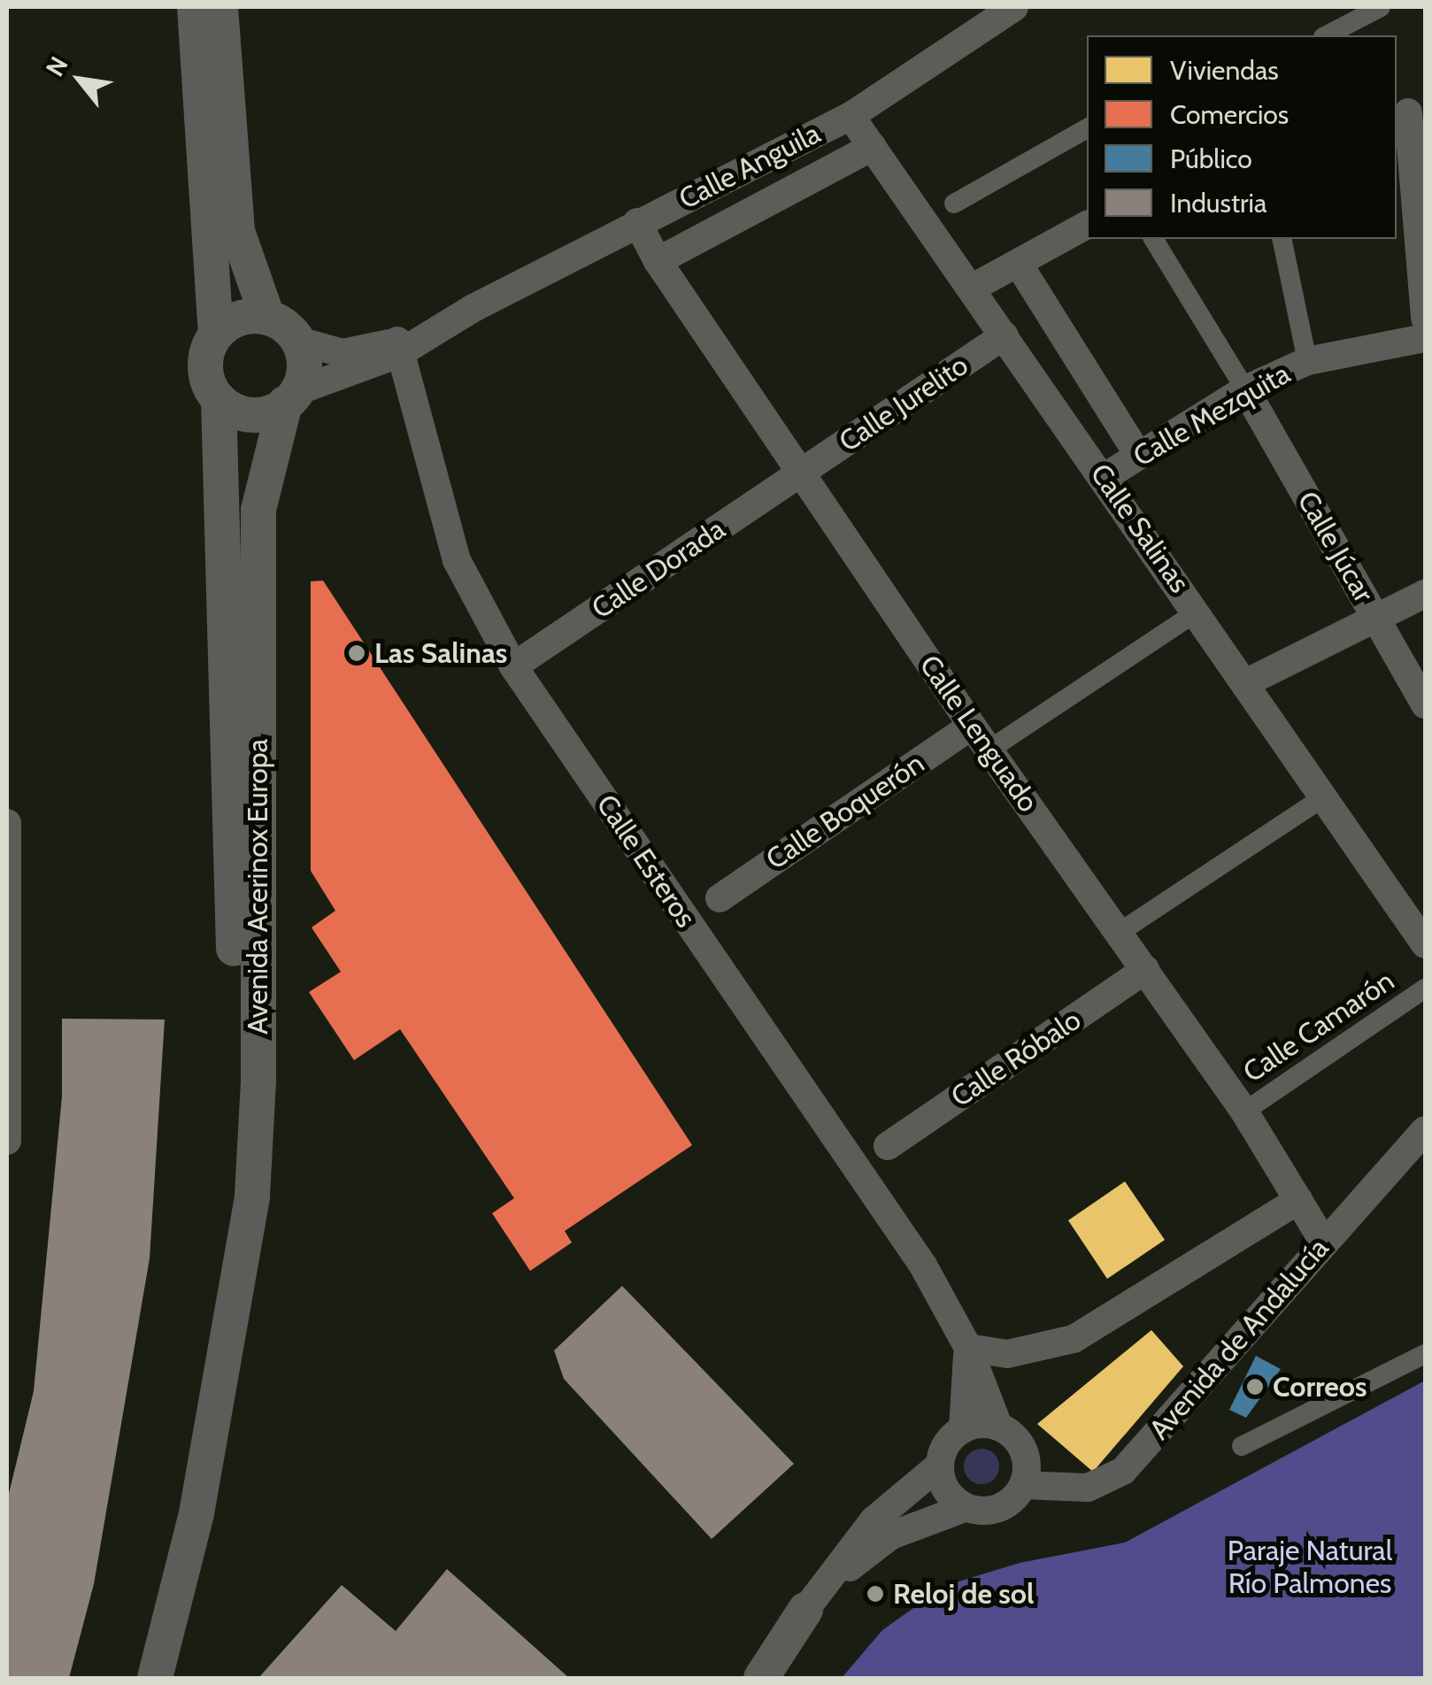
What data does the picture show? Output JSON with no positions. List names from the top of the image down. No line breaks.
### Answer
{"streets":{"street":["Calle Anguila","Calle Jurelito","Calle Mezquita","Calle Salinas","Calle Júcar","Calle Dorada","Calle Lenguado","Calle Boquerón","Calle Esteros","Avenida Acerinox Europa","Calle Camarón","Calle Róbalo","Avenida de Andalucía"]},"crossings":[["Calle Anguila","Calle Salinas"],["Calle Anguila","Calle Lenguado"],["Calle Anguila","Calle Esteros"],["Calle Anguila","Avenida Acerinox Europa"],["Calle Jurelito","Calle Salinas"],["Calle Jurelito","Calle Dorada"],["Calle Jurelito","Calle Lenguado"],["Calle Mezquita","Calle Salinas"],["Calle Mezquita","Calle Júcar"],["Calle Dorada","Calle Lenguado"],["Calle Dorada","Calle Esteros"],["Calle Lenguado","Calle Boquerón"],["Calle Lenguado","Calle Camarón"],["Calle Lenguado","Calle Róbalo"],["Calle Lenguado","Avenida de Andalucía"],["Calle Esteros","Avenida de Andalucía"]],"parks":["Paraje Natural Río Palmones"],"places":["Las Salinas","Correos","Reloj de sol"],"legend":["Viviendas","Comercios","Público","Industria"],"north":"top left"}
